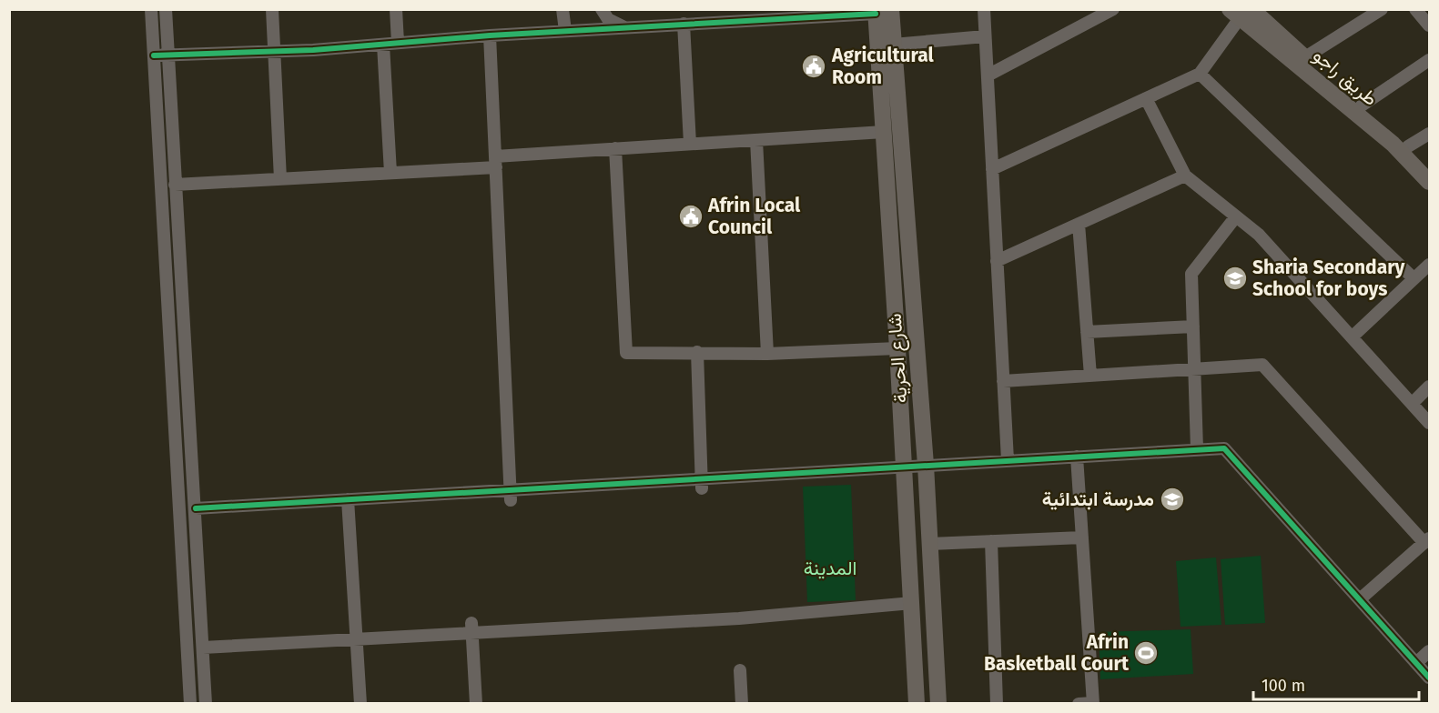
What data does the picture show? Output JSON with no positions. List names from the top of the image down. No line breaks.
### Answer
{"streets":{"main road":["طريق راجو","شارع الحرية"]},"parks":["المدينة"],"places":{"public building":["Agricultural Room","Afrin Local Council"],"school or university":["Sharia Secondary School for boys","مدرسة ابتدائية"],"sports":["Afrin Basketball Court"]},"scale_bar":"100 m"}
